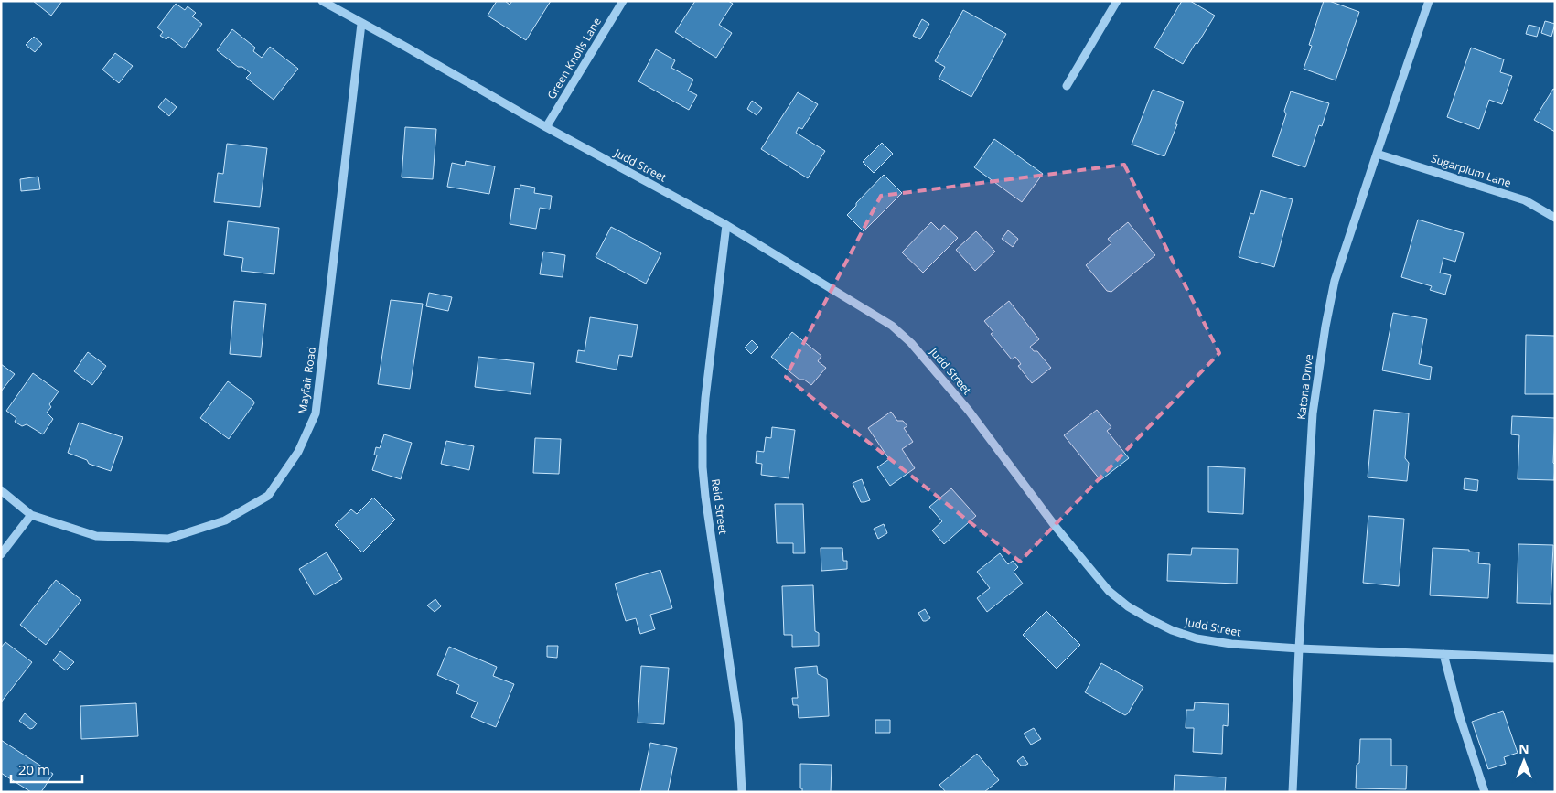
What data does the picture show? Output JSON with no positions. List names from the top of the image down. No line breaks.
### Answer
{"streets":{"street":["Green Knolls Lane","Judd Street","Sugarplum Lane","Mayfair Road","Katona Drive","Reid Street"]},"crossings":[["Green Knolls Lane","Judd Street"],["Judd Street","Mayfair Road"],["Judd Street","Katona Drive"],["Judd Street","Reid Street"],["Sugarplum Lane","Katona Drive"]],"scale_bar":"20 m","north":"top"}
